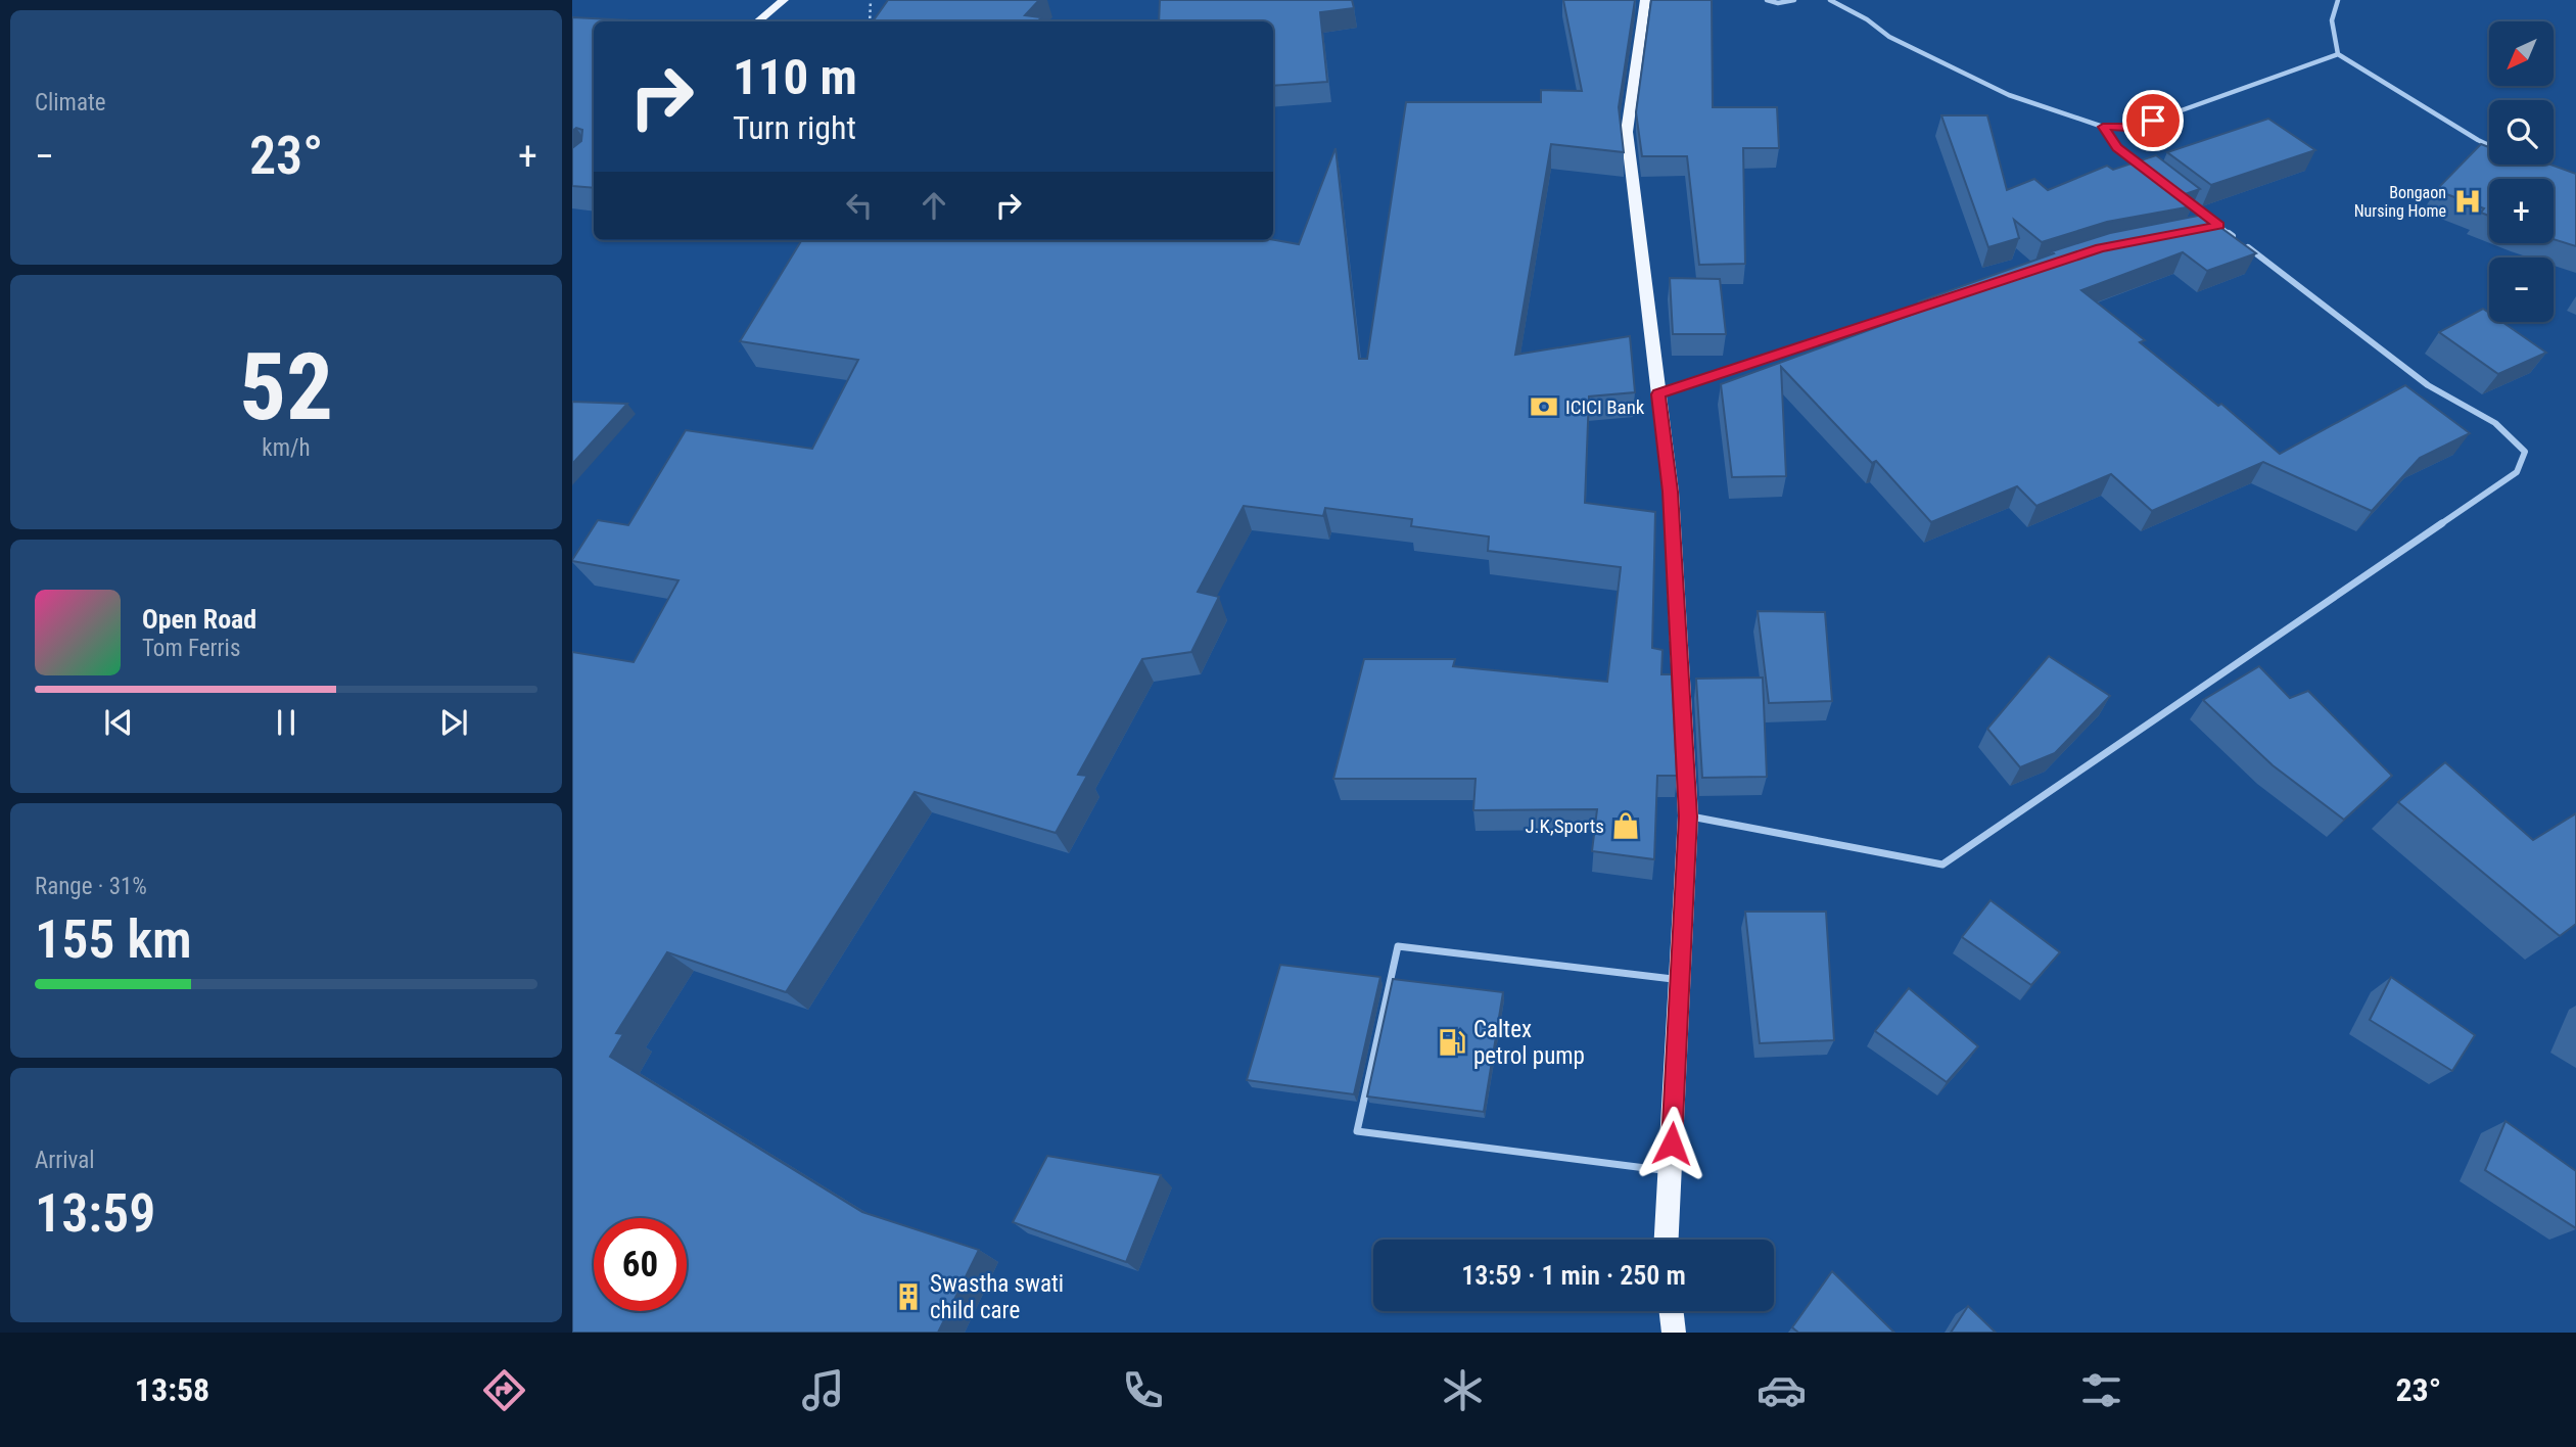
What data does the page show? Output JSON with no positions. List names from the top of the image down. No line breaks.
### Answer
{"places":{"hospital":["Bongaon Nursing Home"],"bank":["ICICI Bank"],"shop":["J.K,Sports"],"fuel station":["Caltex petrol pump"],"building":["Swastha swati child care"]},"north":"bottom left","page":{"tile":["Climate",["52","km/h"],["Range · 31%","155 km"],["Arrival","13:59"]],"map_buttons":["+","−"],"turn":["110 m","Turn right"],"heat":["−","23°","+"],"song":["Open Road","Tom Ferris"],"limit":"60","trip":"13:59 · 1 min · 250 m","tabs":["13:58","23°"]}}
